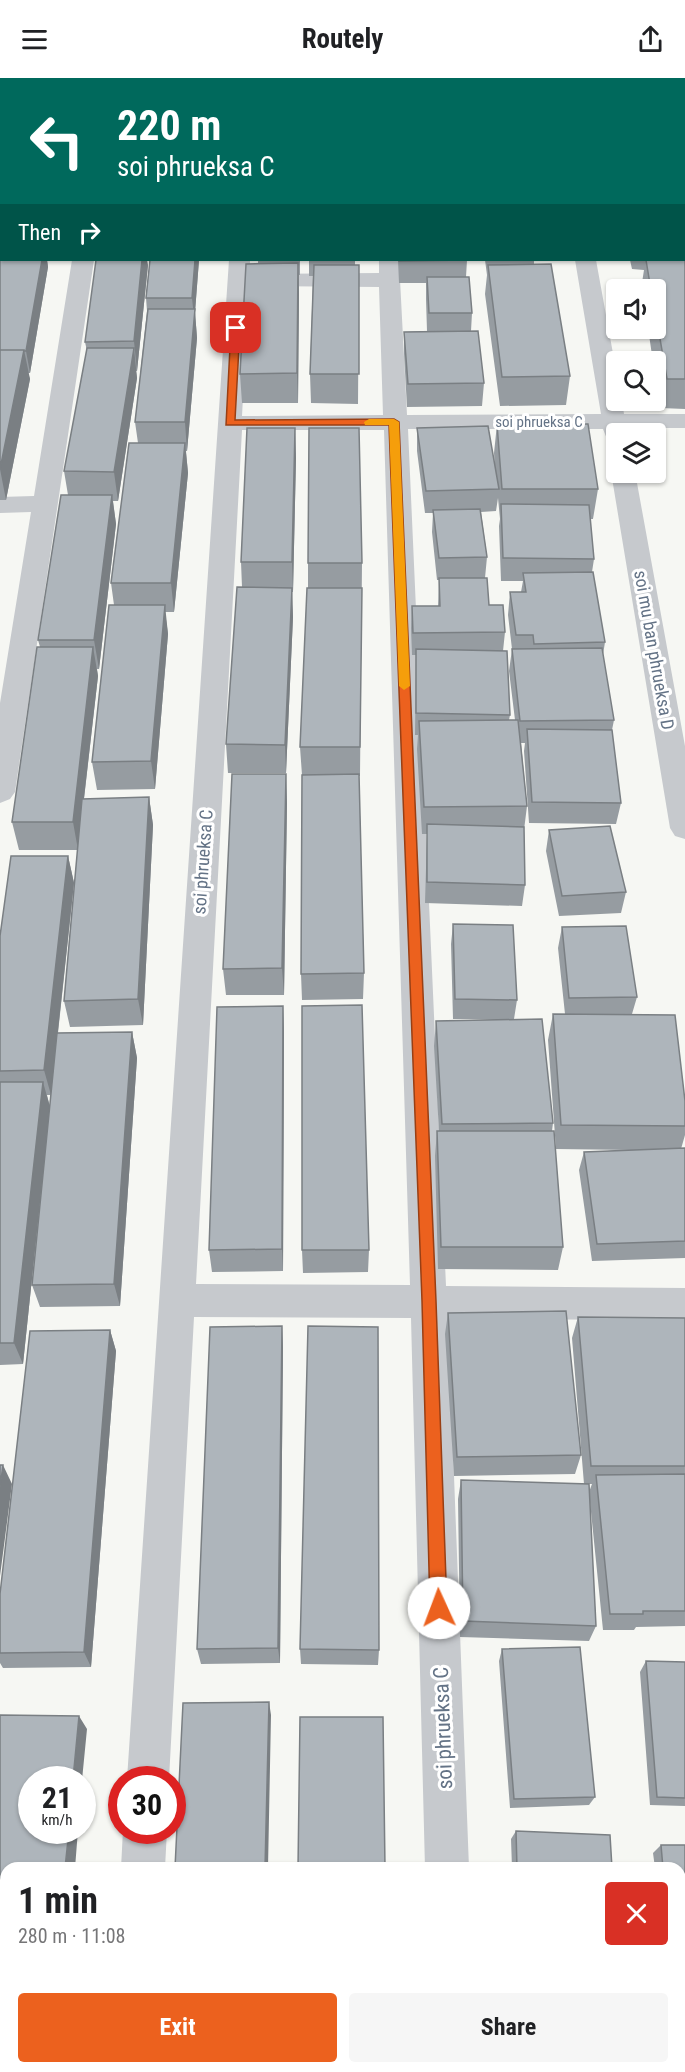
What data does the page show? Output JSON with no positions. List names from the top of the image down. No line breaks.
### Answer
{"streets":{"street":["soi phrueksa C","soi mu ban phrueksa D"]},"page":{"header":"Routely","turn":["220 m","soi phrueksa C"],"then":"Then","speed":"21 km/h","limit":"30","heading":["1 min","280 m · 11:08"],"buttons":["Exit","Share"]}}
